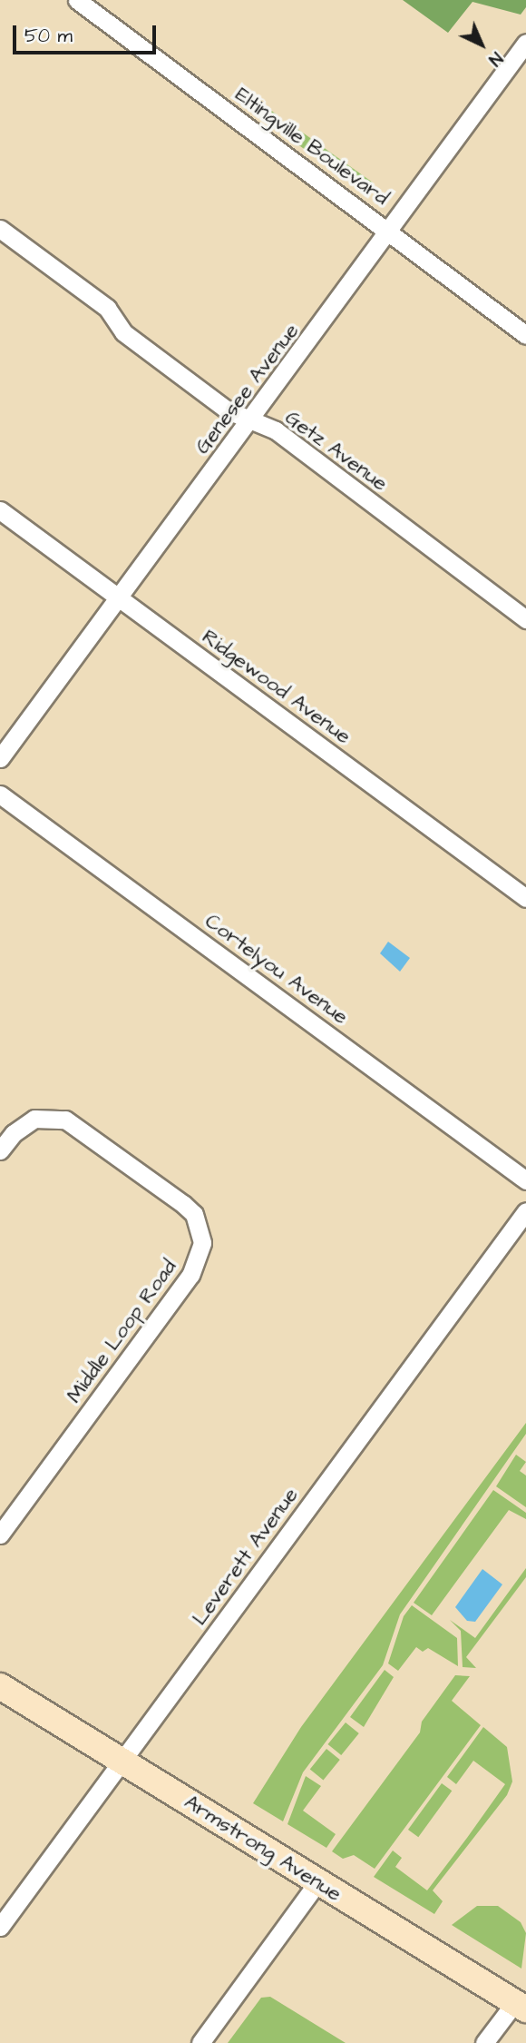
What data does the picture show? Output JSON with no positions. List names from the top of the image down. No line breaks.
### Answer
{"streets":{"street":["Eltingville Boulevard","Genesee Avenue","Getz Avenue","Ridgewood Avenue","Cortelyou Avenue","Middle Loop Road","Leverett Avenue","Armstrong Avenue"]},"crossings":[["Eltingville Boulevard","Genesee Avenue"],["Genesee Avenue","Getz Avenue"],["Genesee Avenue","Ridgewood Avenue"],["Leverett Avenue","Armstrong Avenue"]],"scale_bar":"50 m","north":"bottom right"}
